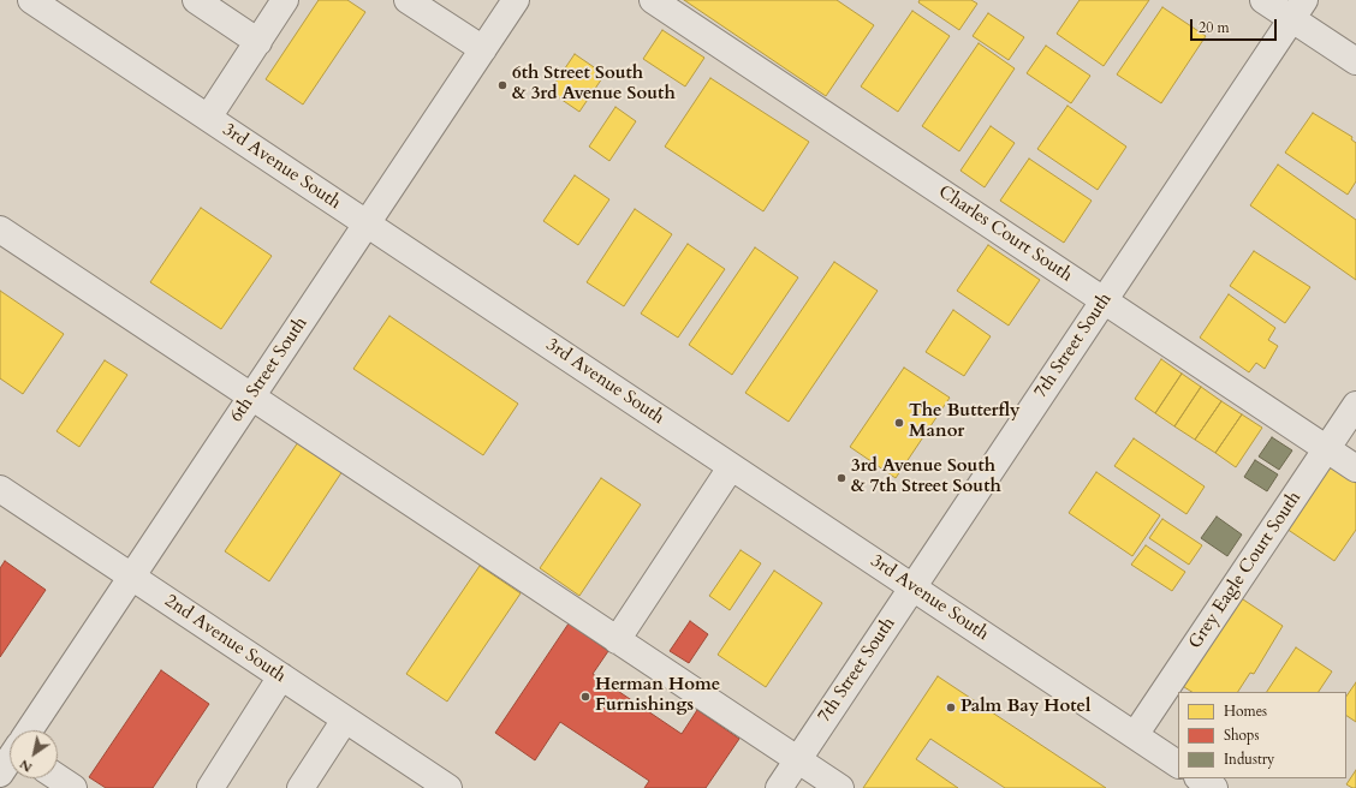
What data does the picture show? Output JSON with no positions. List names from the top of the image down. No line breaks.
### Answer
{"streets":{"street":["3rd Avenue South","Charles Court South","7th Street South","6th Street South","Grey Eagle Court South","2nd Avenue South"]},"crossings":[["3rd Avenue South","7th Street South"],["3rd Avenue South","6th Street South"],["3rd Avenue South","Grey Eagle Court South"],["Charles Court South","7th Street South"],["Charles Court South","Grey Eagle Court South"],["6th Street South","2nd Avenue South"]],"places":["6th Street South & 3rd Avenue South","The Butterfly Manor","3rd Avenue South & 7th Street South","Herman Home Furnishings","Palm Bay Hotel"],"legend":["Homes","Shops","Industry"],"scale_bar":"20 m","north":"bottom left"}
